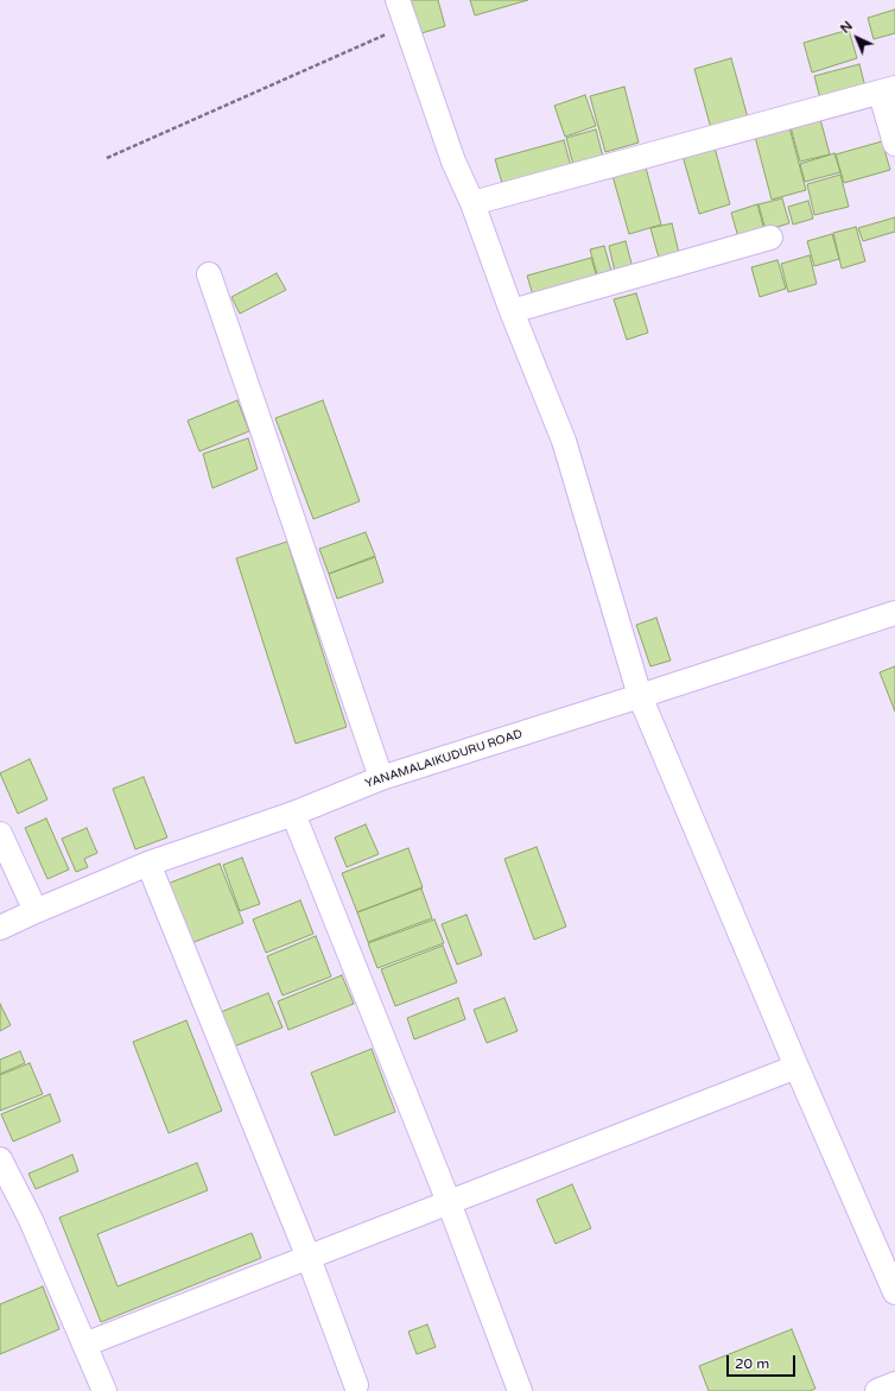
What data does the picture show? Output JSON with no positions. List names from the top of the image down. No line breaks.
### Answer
{"streets":{"street":["YANAMALAIKUDURU ROAD"]},"scale_bar":"20 m","north":"top left"}
